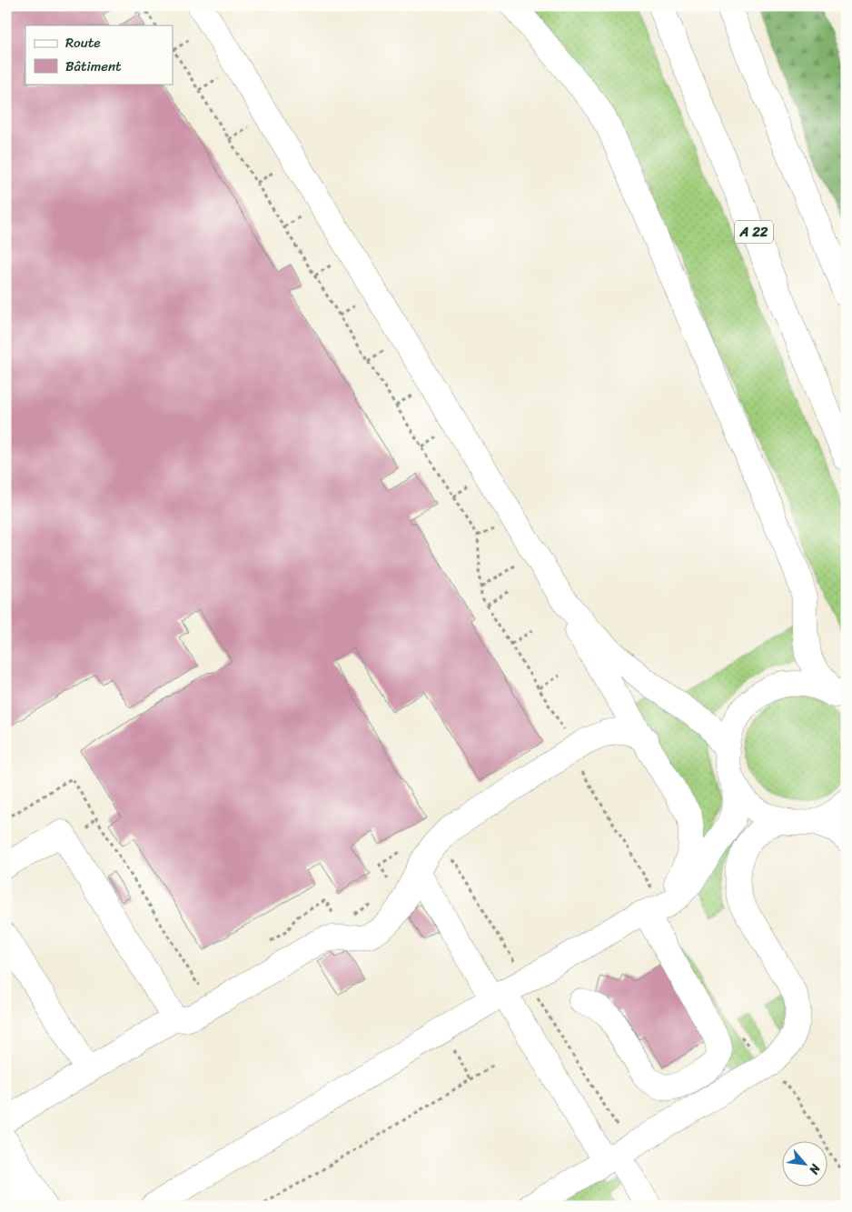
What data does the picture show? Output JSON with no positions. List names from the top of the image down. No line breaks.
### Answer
{"streets":{"main road":["A 22"]},"legend":["Route","Bâtiment"],"north":"bottom right"}
